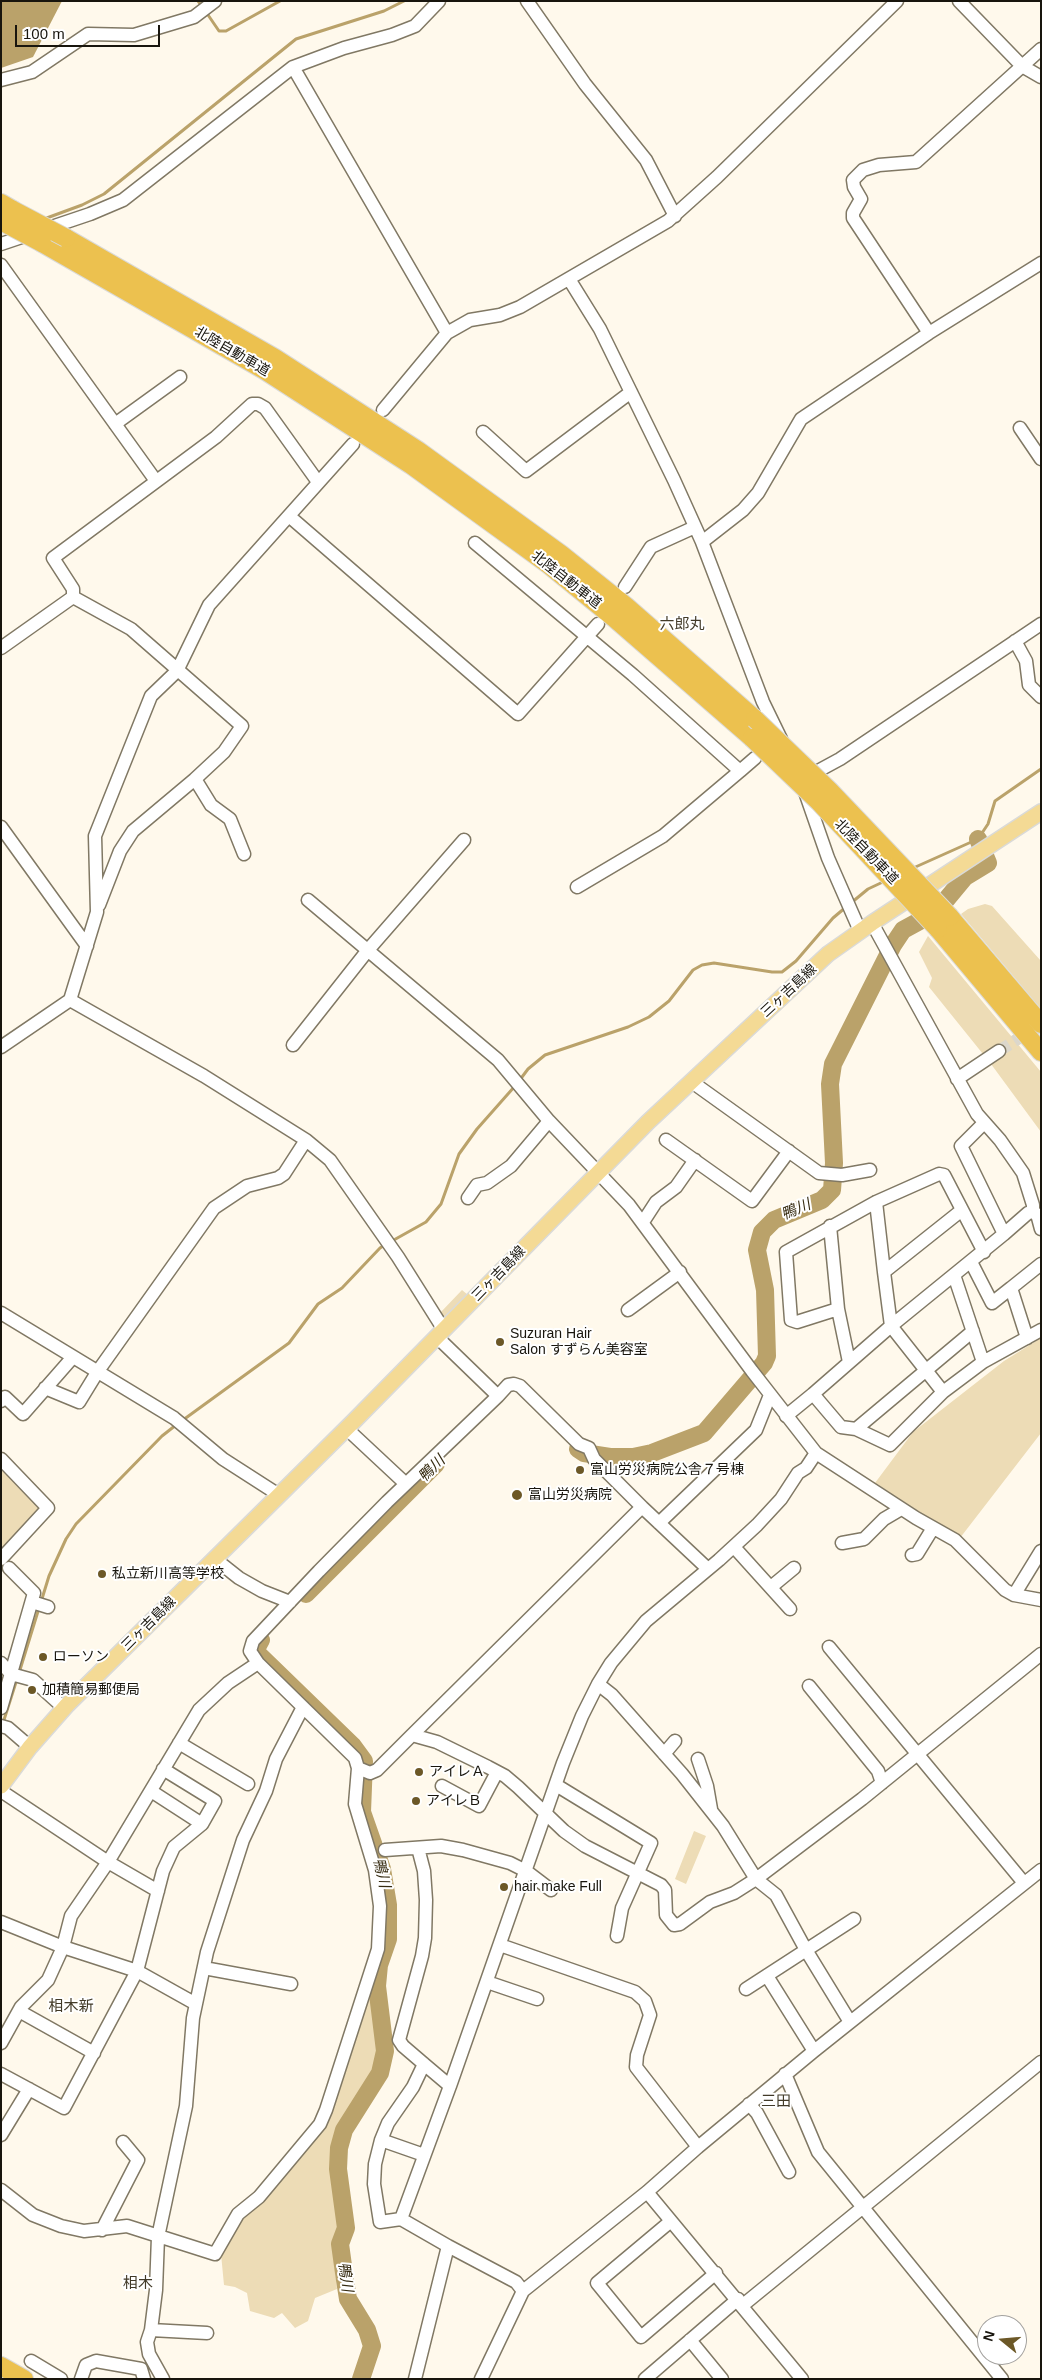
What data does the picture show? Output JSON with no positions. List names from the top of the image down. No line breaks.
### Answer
{"streets":{"highway":["北陸自動車道"],"main road":["三ヶ吉島線"]},"districts":["六郎丸","相木新","三田","相木"],"water":["鴨川"],"places":["Suzuran Hair Salon すずらん美容室","富山労災病院公舎７号棟","富山労災病院","私立新川高等学校","ローソン","加積簡易郵便局","アイレＡ","アイレＢ","hair make Full"],"scale_bar":"100 m","north":"left"}
